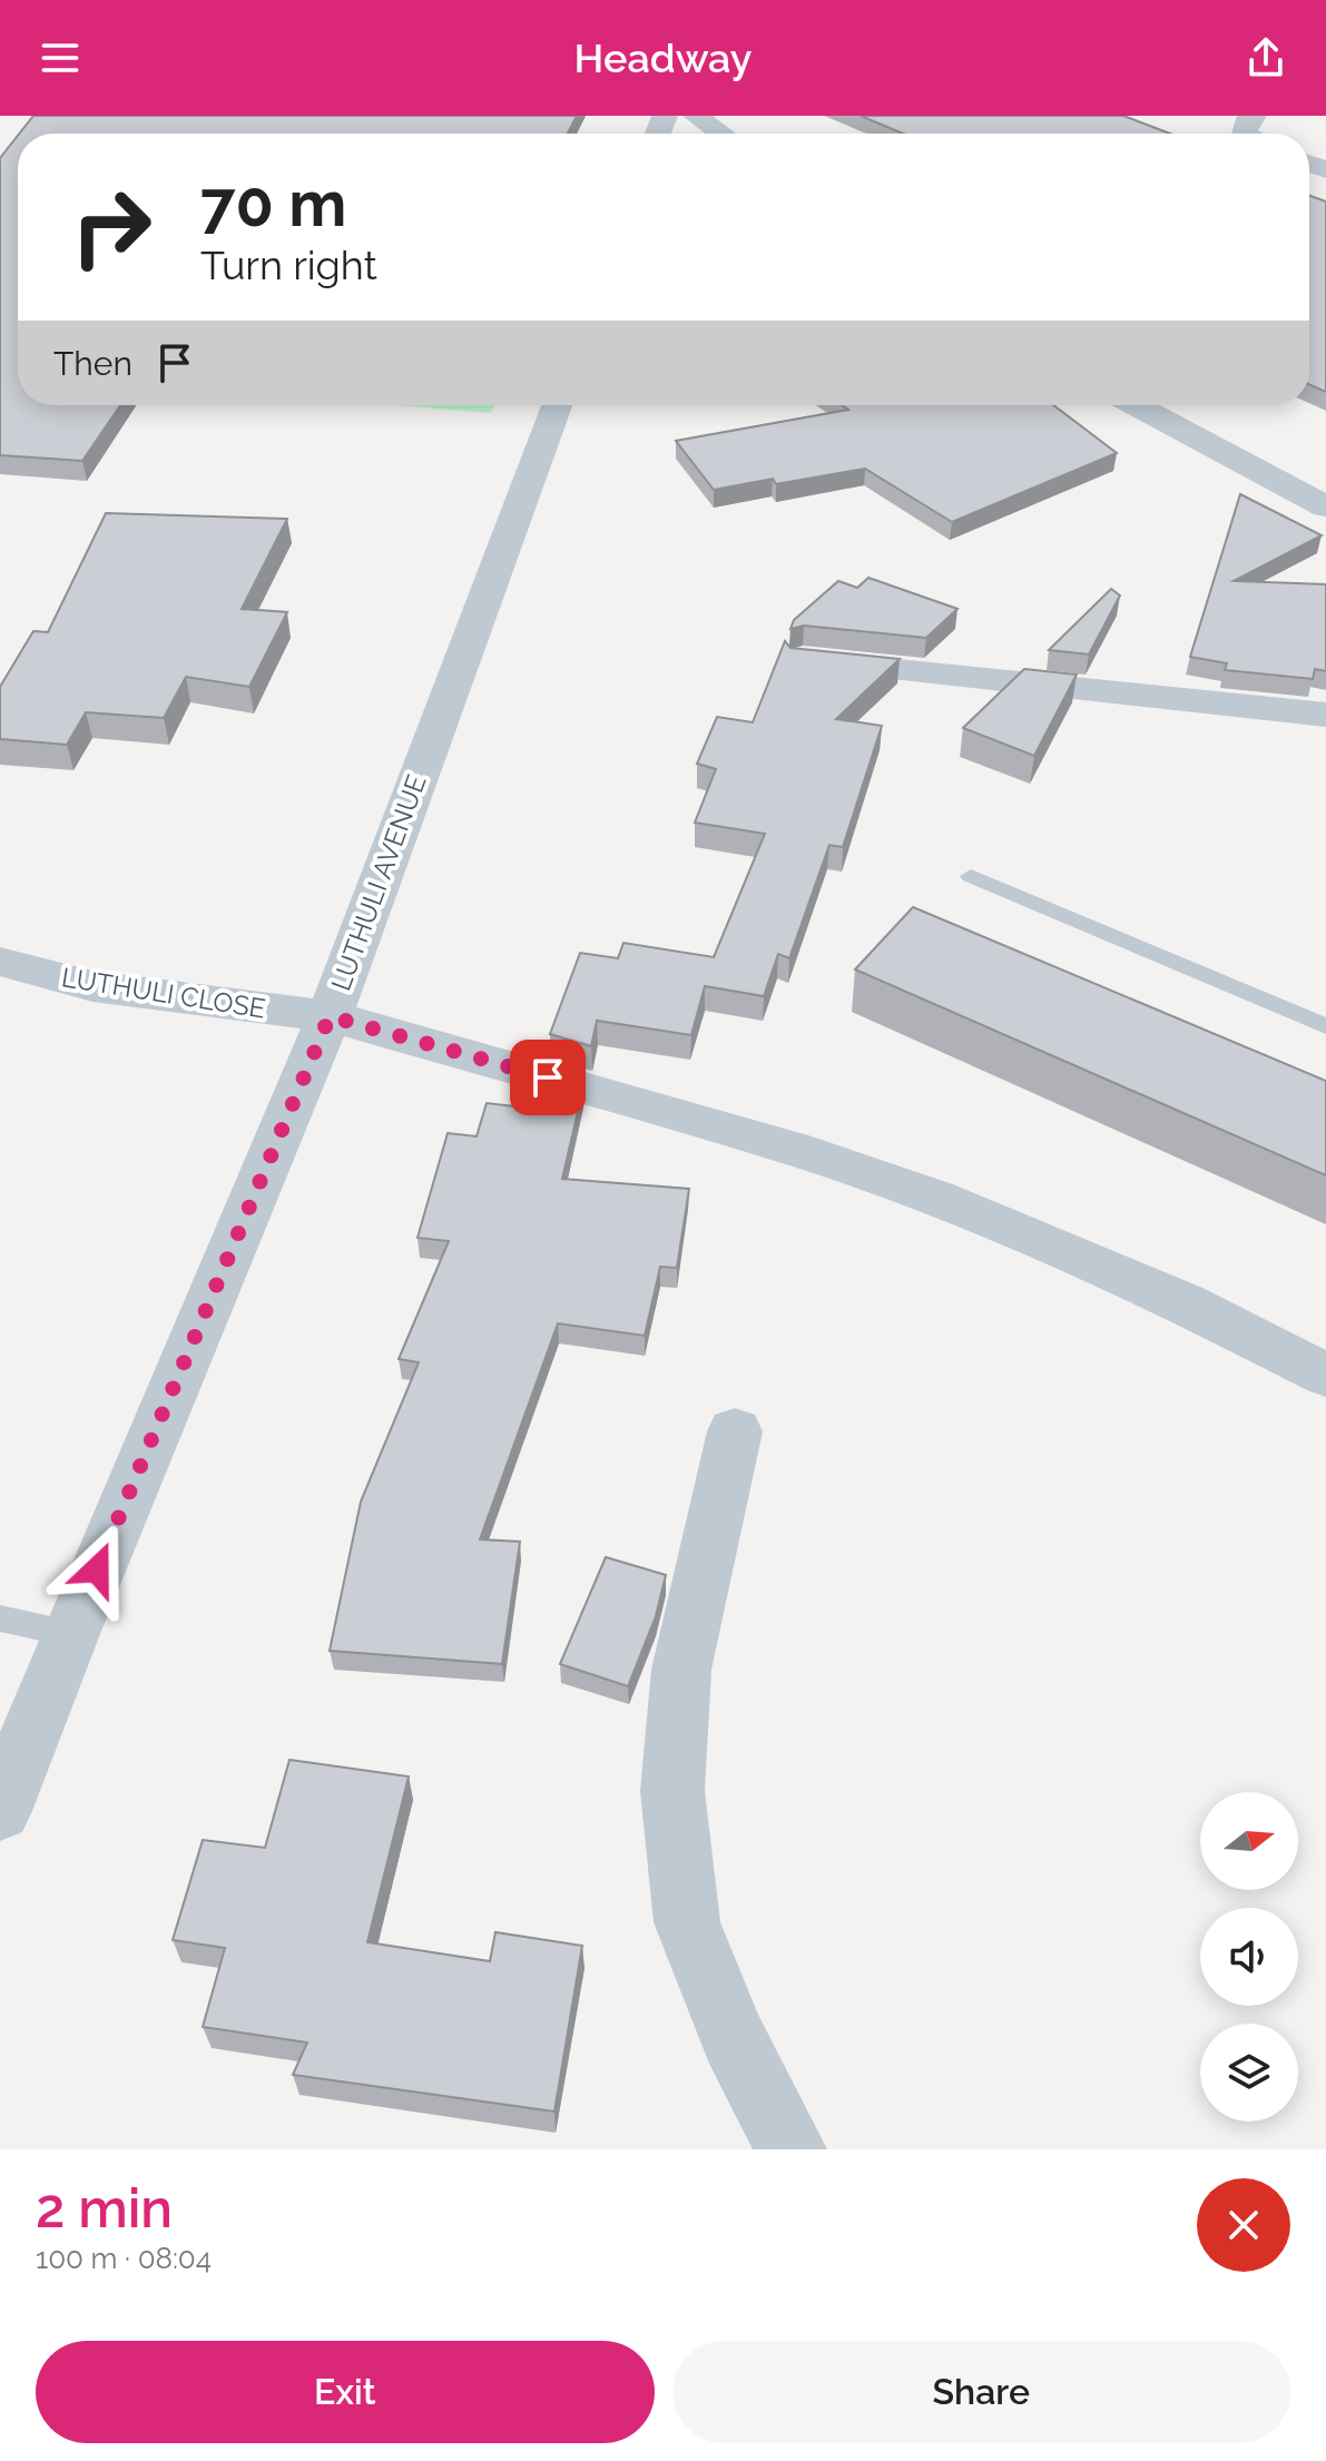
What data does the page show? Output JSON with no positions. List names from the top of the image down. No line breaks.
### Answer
{"streets":{"street":["LUTHULI AVENUE","LUTHULI CLOSE"]},"crossings":[["LUTHULI AVENUE","LUTHULI CLOSE"]],"north":"right","page":{"header":"Headway","turn":["70 m","Turn right"],"then":"Then","heading":["2 min","100 m · 08:04"],"buttons":["Exit","Share"]}}
